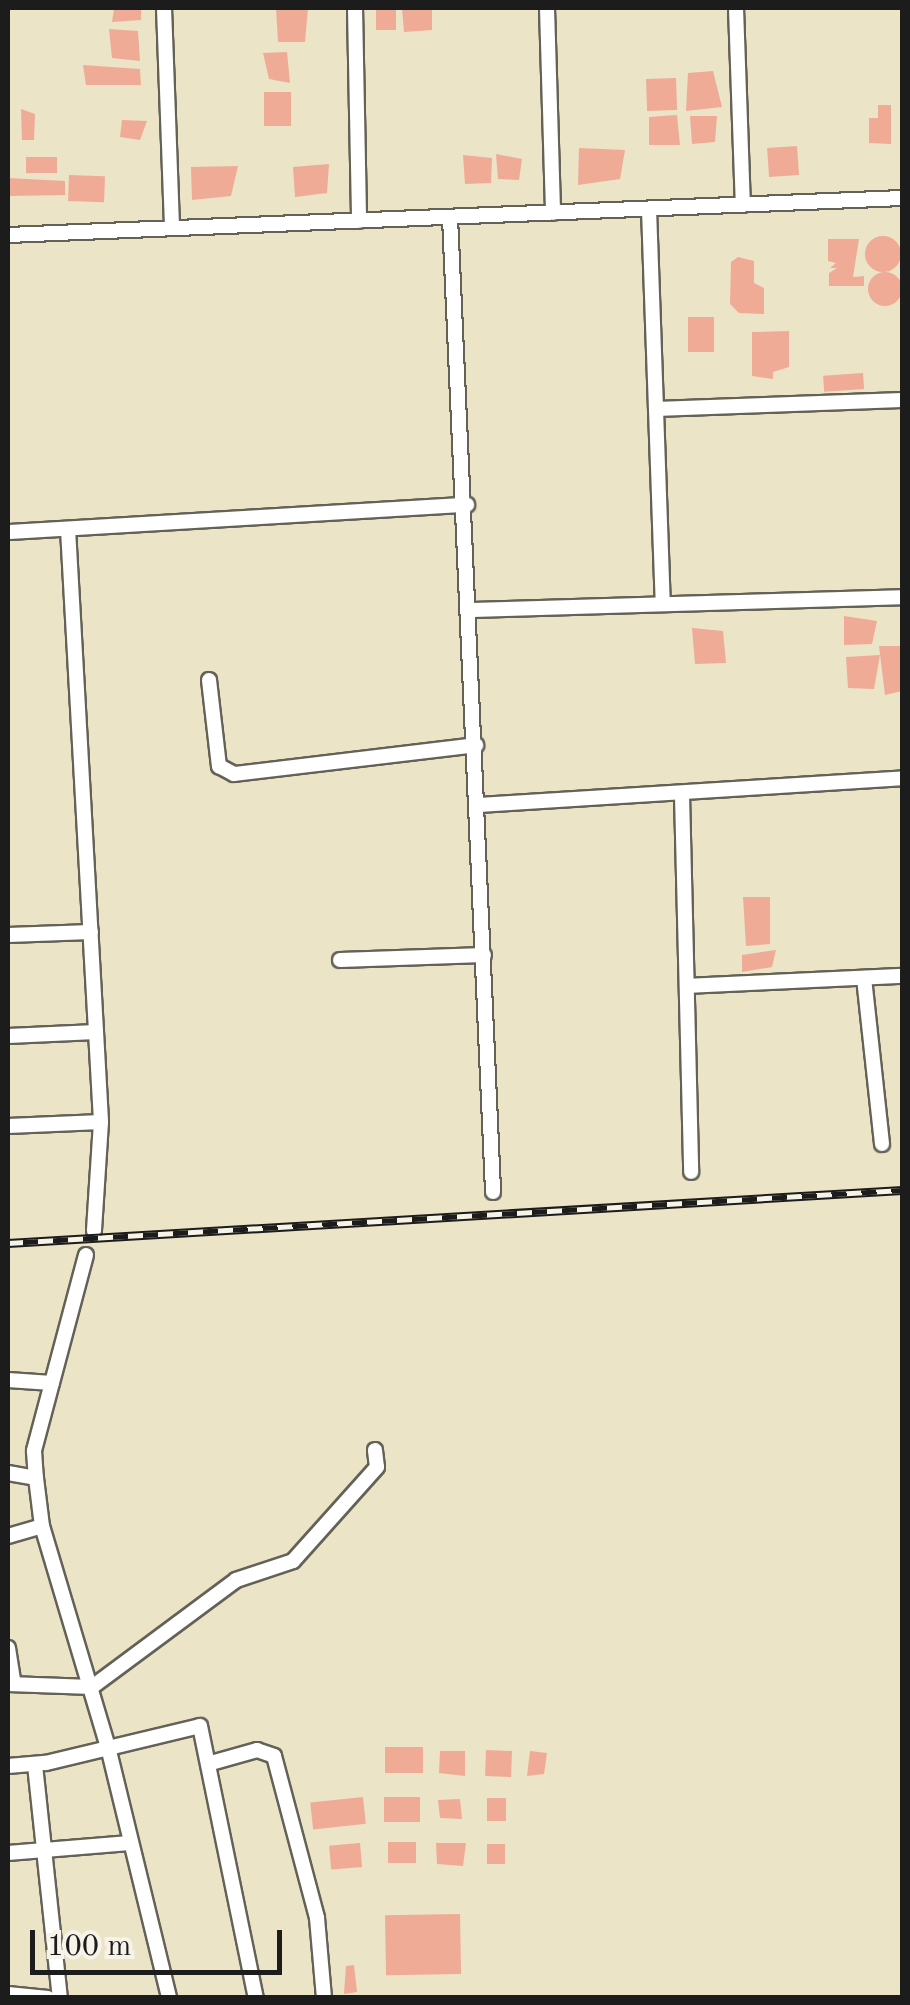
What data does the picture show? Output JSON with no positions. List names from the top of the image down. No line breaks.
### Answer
{"scale_bar":"100 m"}
